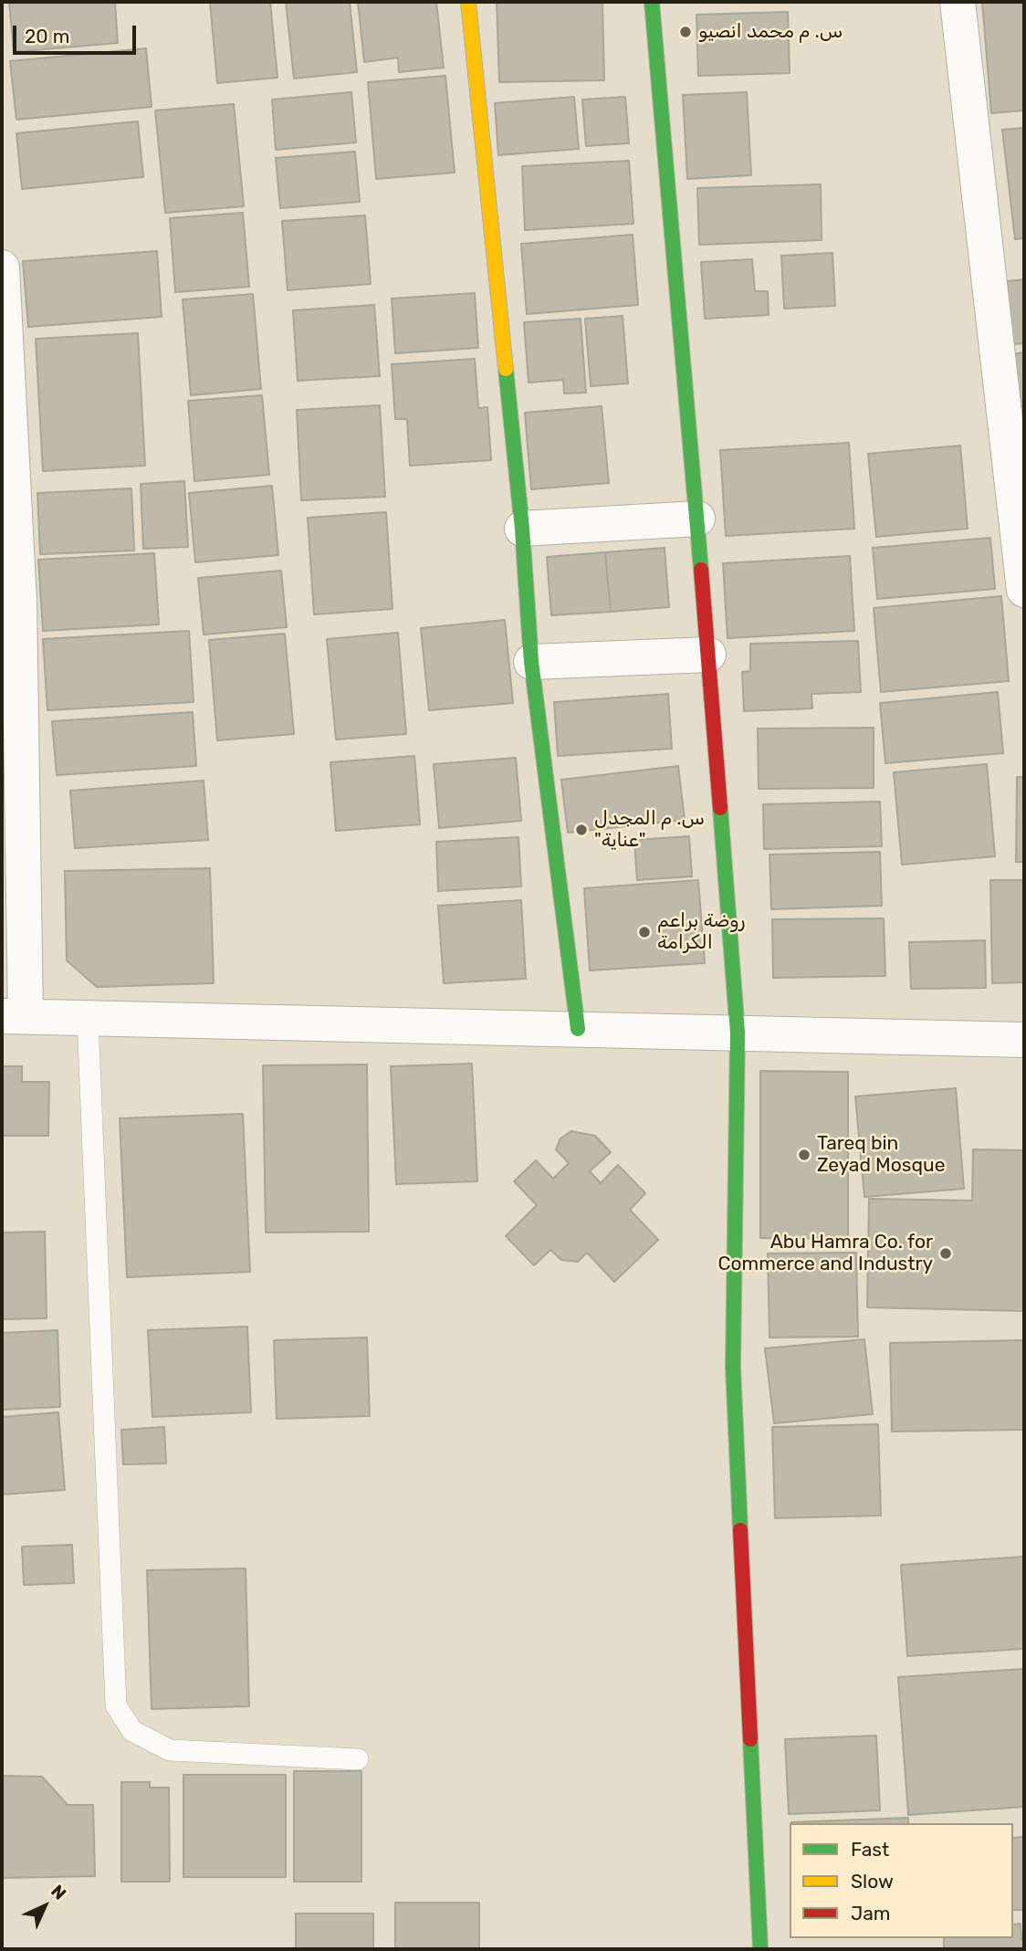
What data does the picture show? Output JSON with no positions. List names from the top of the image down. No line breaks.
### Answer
{"places":["س. م محمد انصيو","س. م المجدل \"عناية\"","روضة براعم الكرامة","Tareq bin Zeyad Mosque","Abu Hamra Co. for Commerce and Industry"],"legend":["Fast","Slow","Jam"],"scale_bar":"20 m","north":"top right"}
